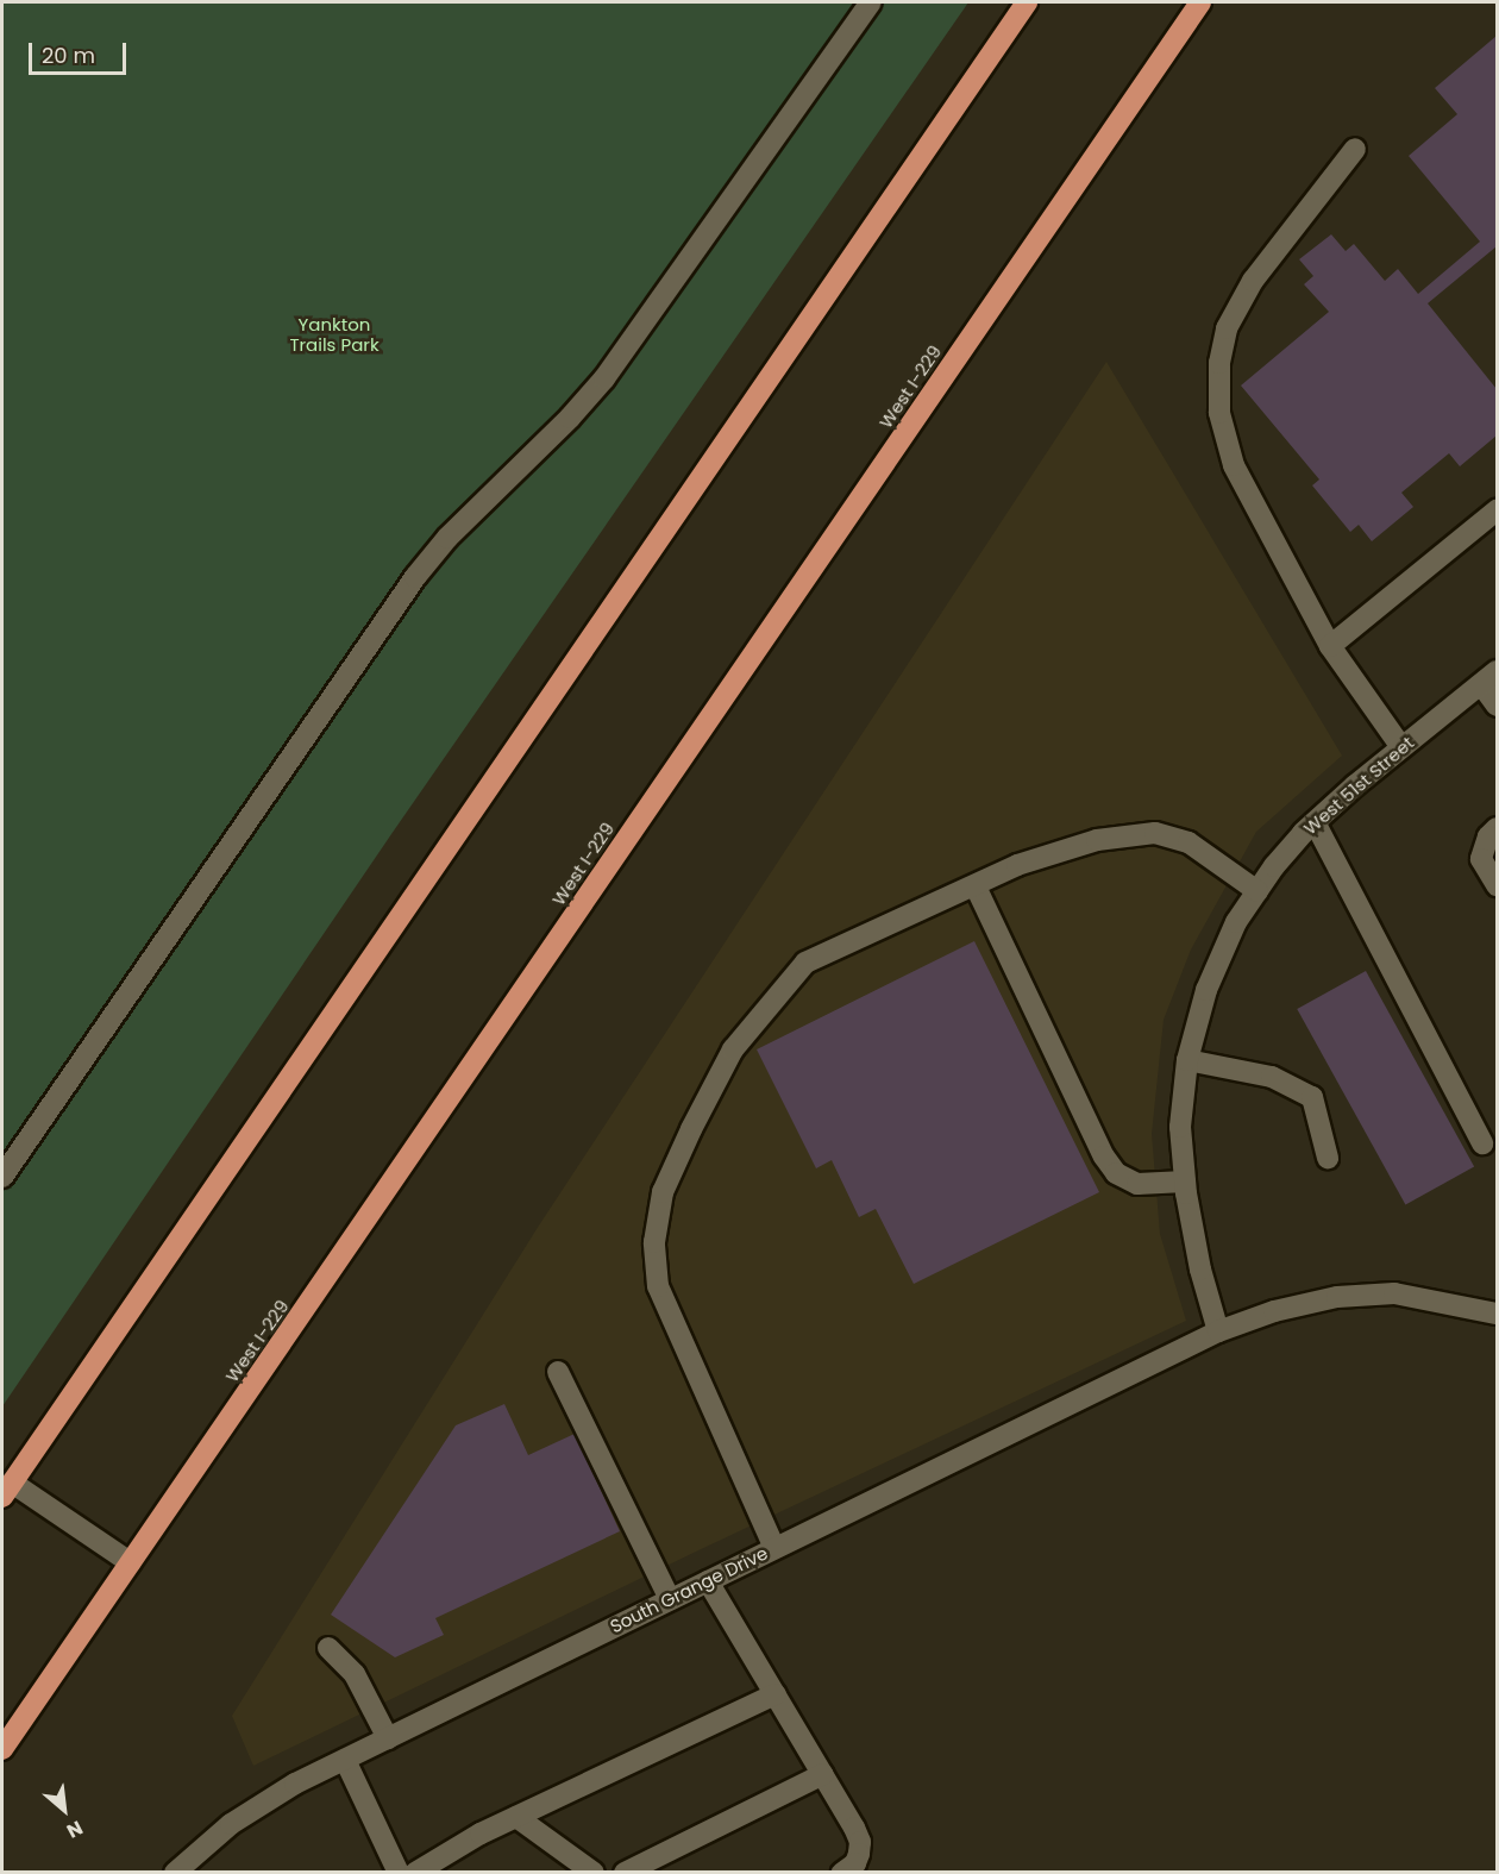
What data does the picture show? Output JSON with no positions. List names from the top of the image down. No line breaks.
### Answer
{"streets":{"highway":["West I-229"],"street":["West 51st Street","South Grange Drive"]},"crossings":[["West 51st Street","South Grange Drive"]],"parks":["Yankton Trails Park"],"scale_bar":"20 m","north":"bottom right"}
